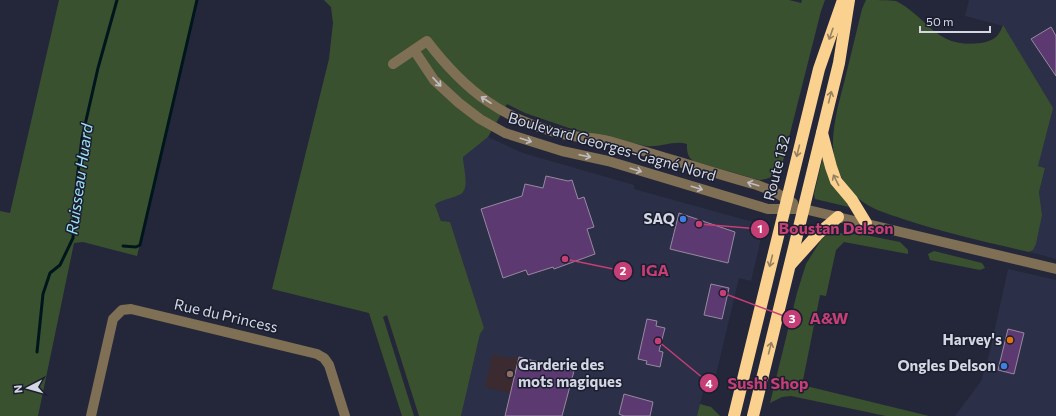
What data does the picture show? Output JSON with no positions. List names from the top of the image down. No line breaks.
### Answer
{"streets":{"highway":["Route 132"],"street":["Boulevard Georges-Gagné Nord","Rue du Princess"]},"crossings":[["Boulevard Georges-Gagné Nord","Route 132"]],"water":["Ruisseau Huard"],"places":["SAQ","Boustan Delson","IGA","A&W","Harvey's","Sushi Shop","Ongles Delson","Garderie des mots magiques"],"scale_bar":"50 m","north":"left"}
